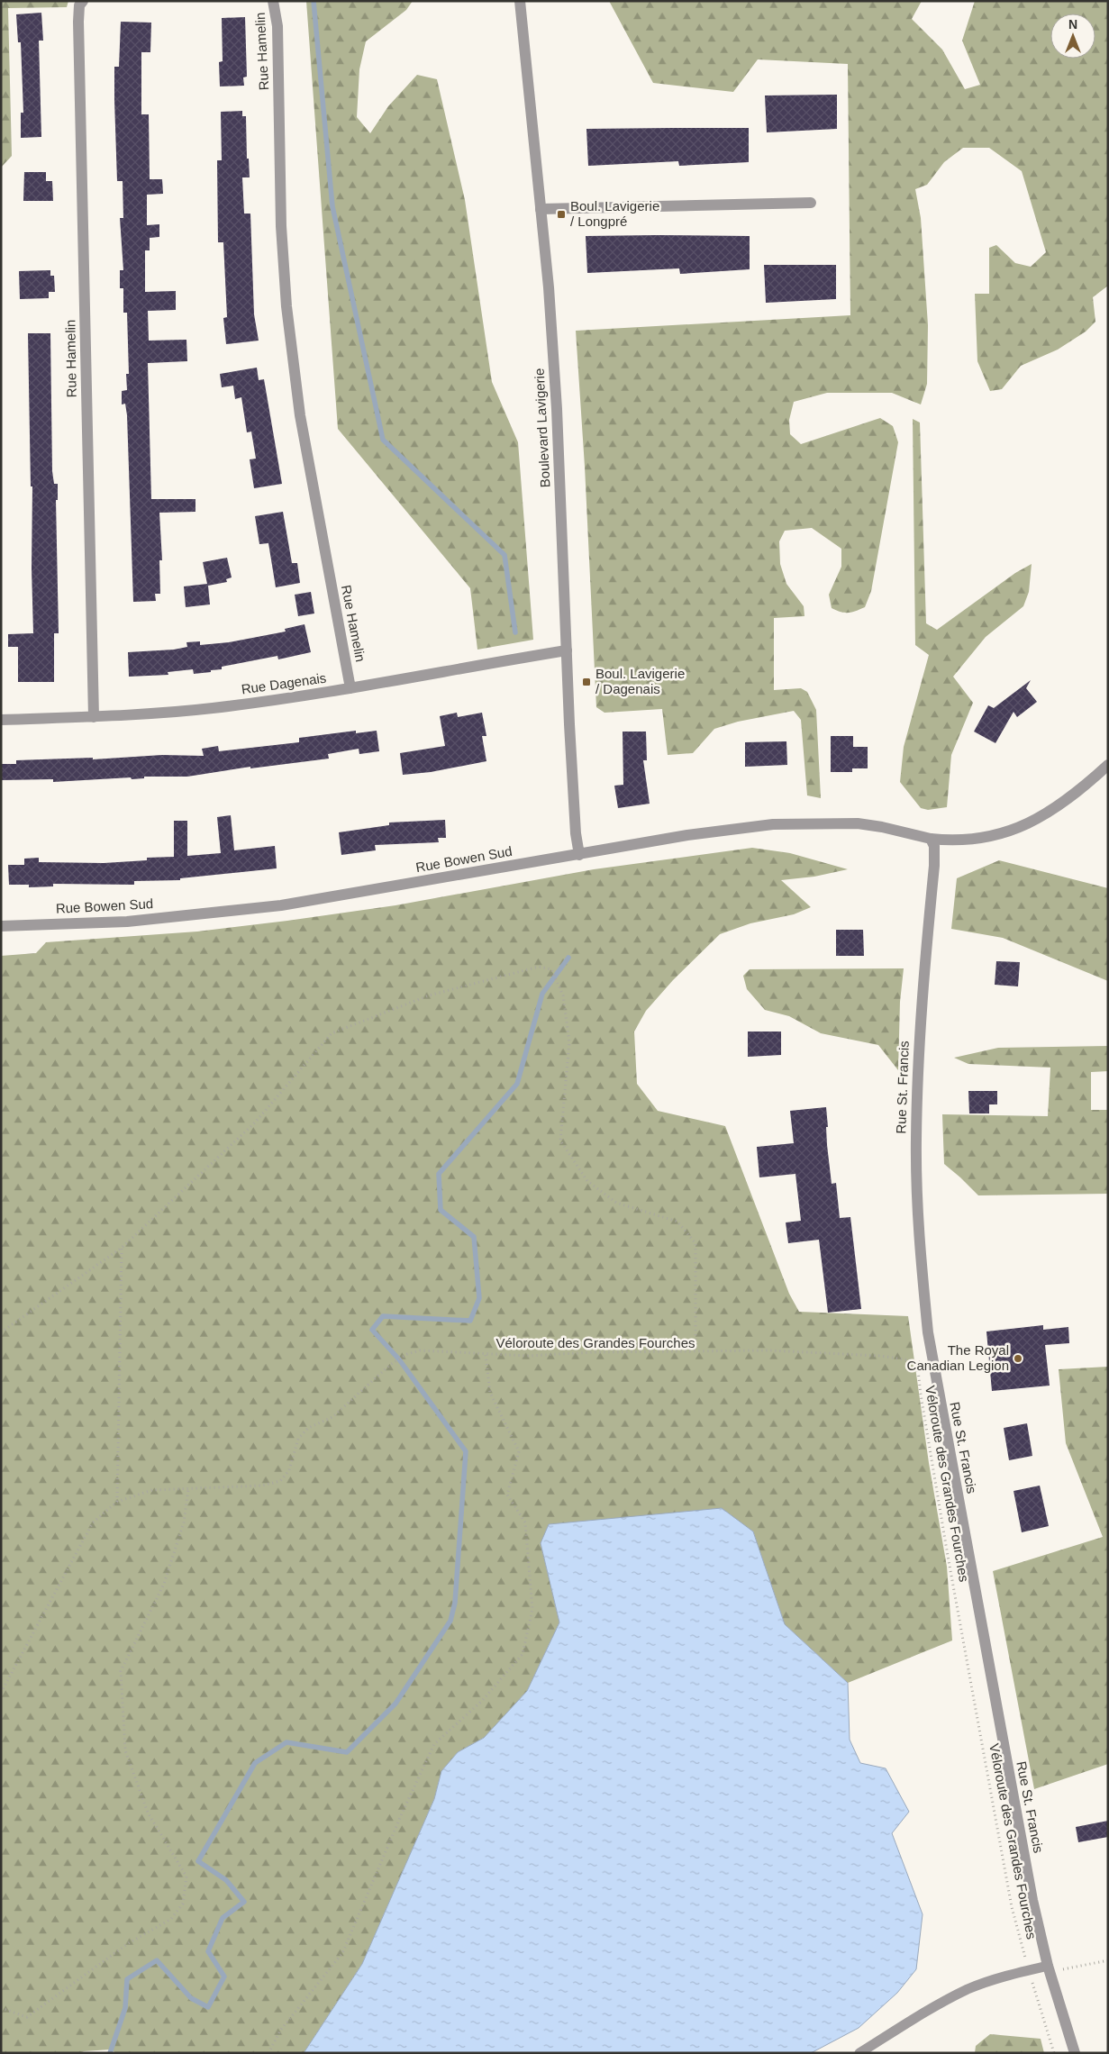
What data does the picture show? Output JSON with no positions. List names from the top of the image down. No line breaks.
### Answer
{"streets":{"street":["Rue Hamelin","Boulevard Lavigerie","Rue Dagenais","Rue Bowen Sud","Rue St. Francis"],"path":["Véloroute des Grandes Fourches"]},"crossings":[["Rue Hamelin","Rue Dagenais"],["Boulevard Lavigerie","Rue Dagenais"],["Boulevard Lavigerie","Rue Bowen Sud"],["Rue Bowen Sud","Rue St. Francis"]],"places":{"transit":["Boul. Lavigerie / Longpré","Boul. Lavigerie / Dagenais"],"other":["The Royal Canadian Legion"]},"north":"top"}
